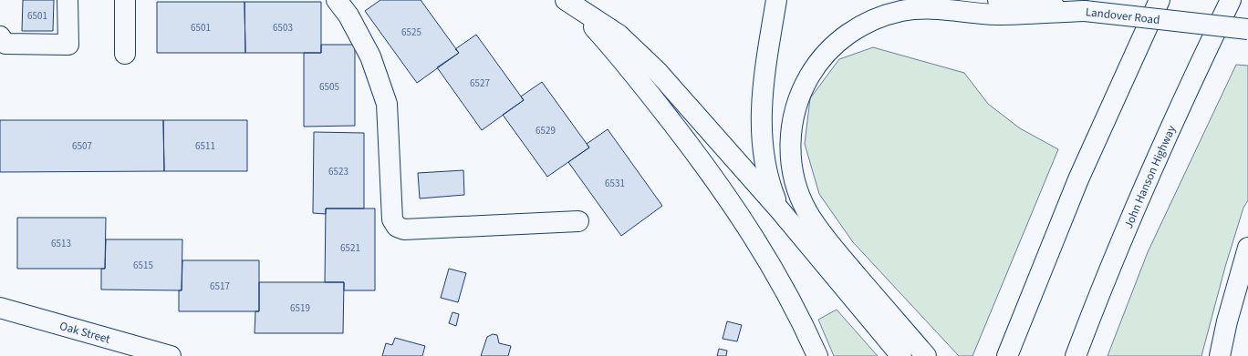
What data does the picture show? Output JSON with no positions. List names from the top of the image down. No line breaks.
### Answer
{"streets":{"main road":["Landover Road","John Hanson Highway","Oak Street"]},"house_numbers":["6501","6501","6503","6525","6527","6505","6529","6507","6511","6523","6531","6513","6521","6515","6517","6519"]}
